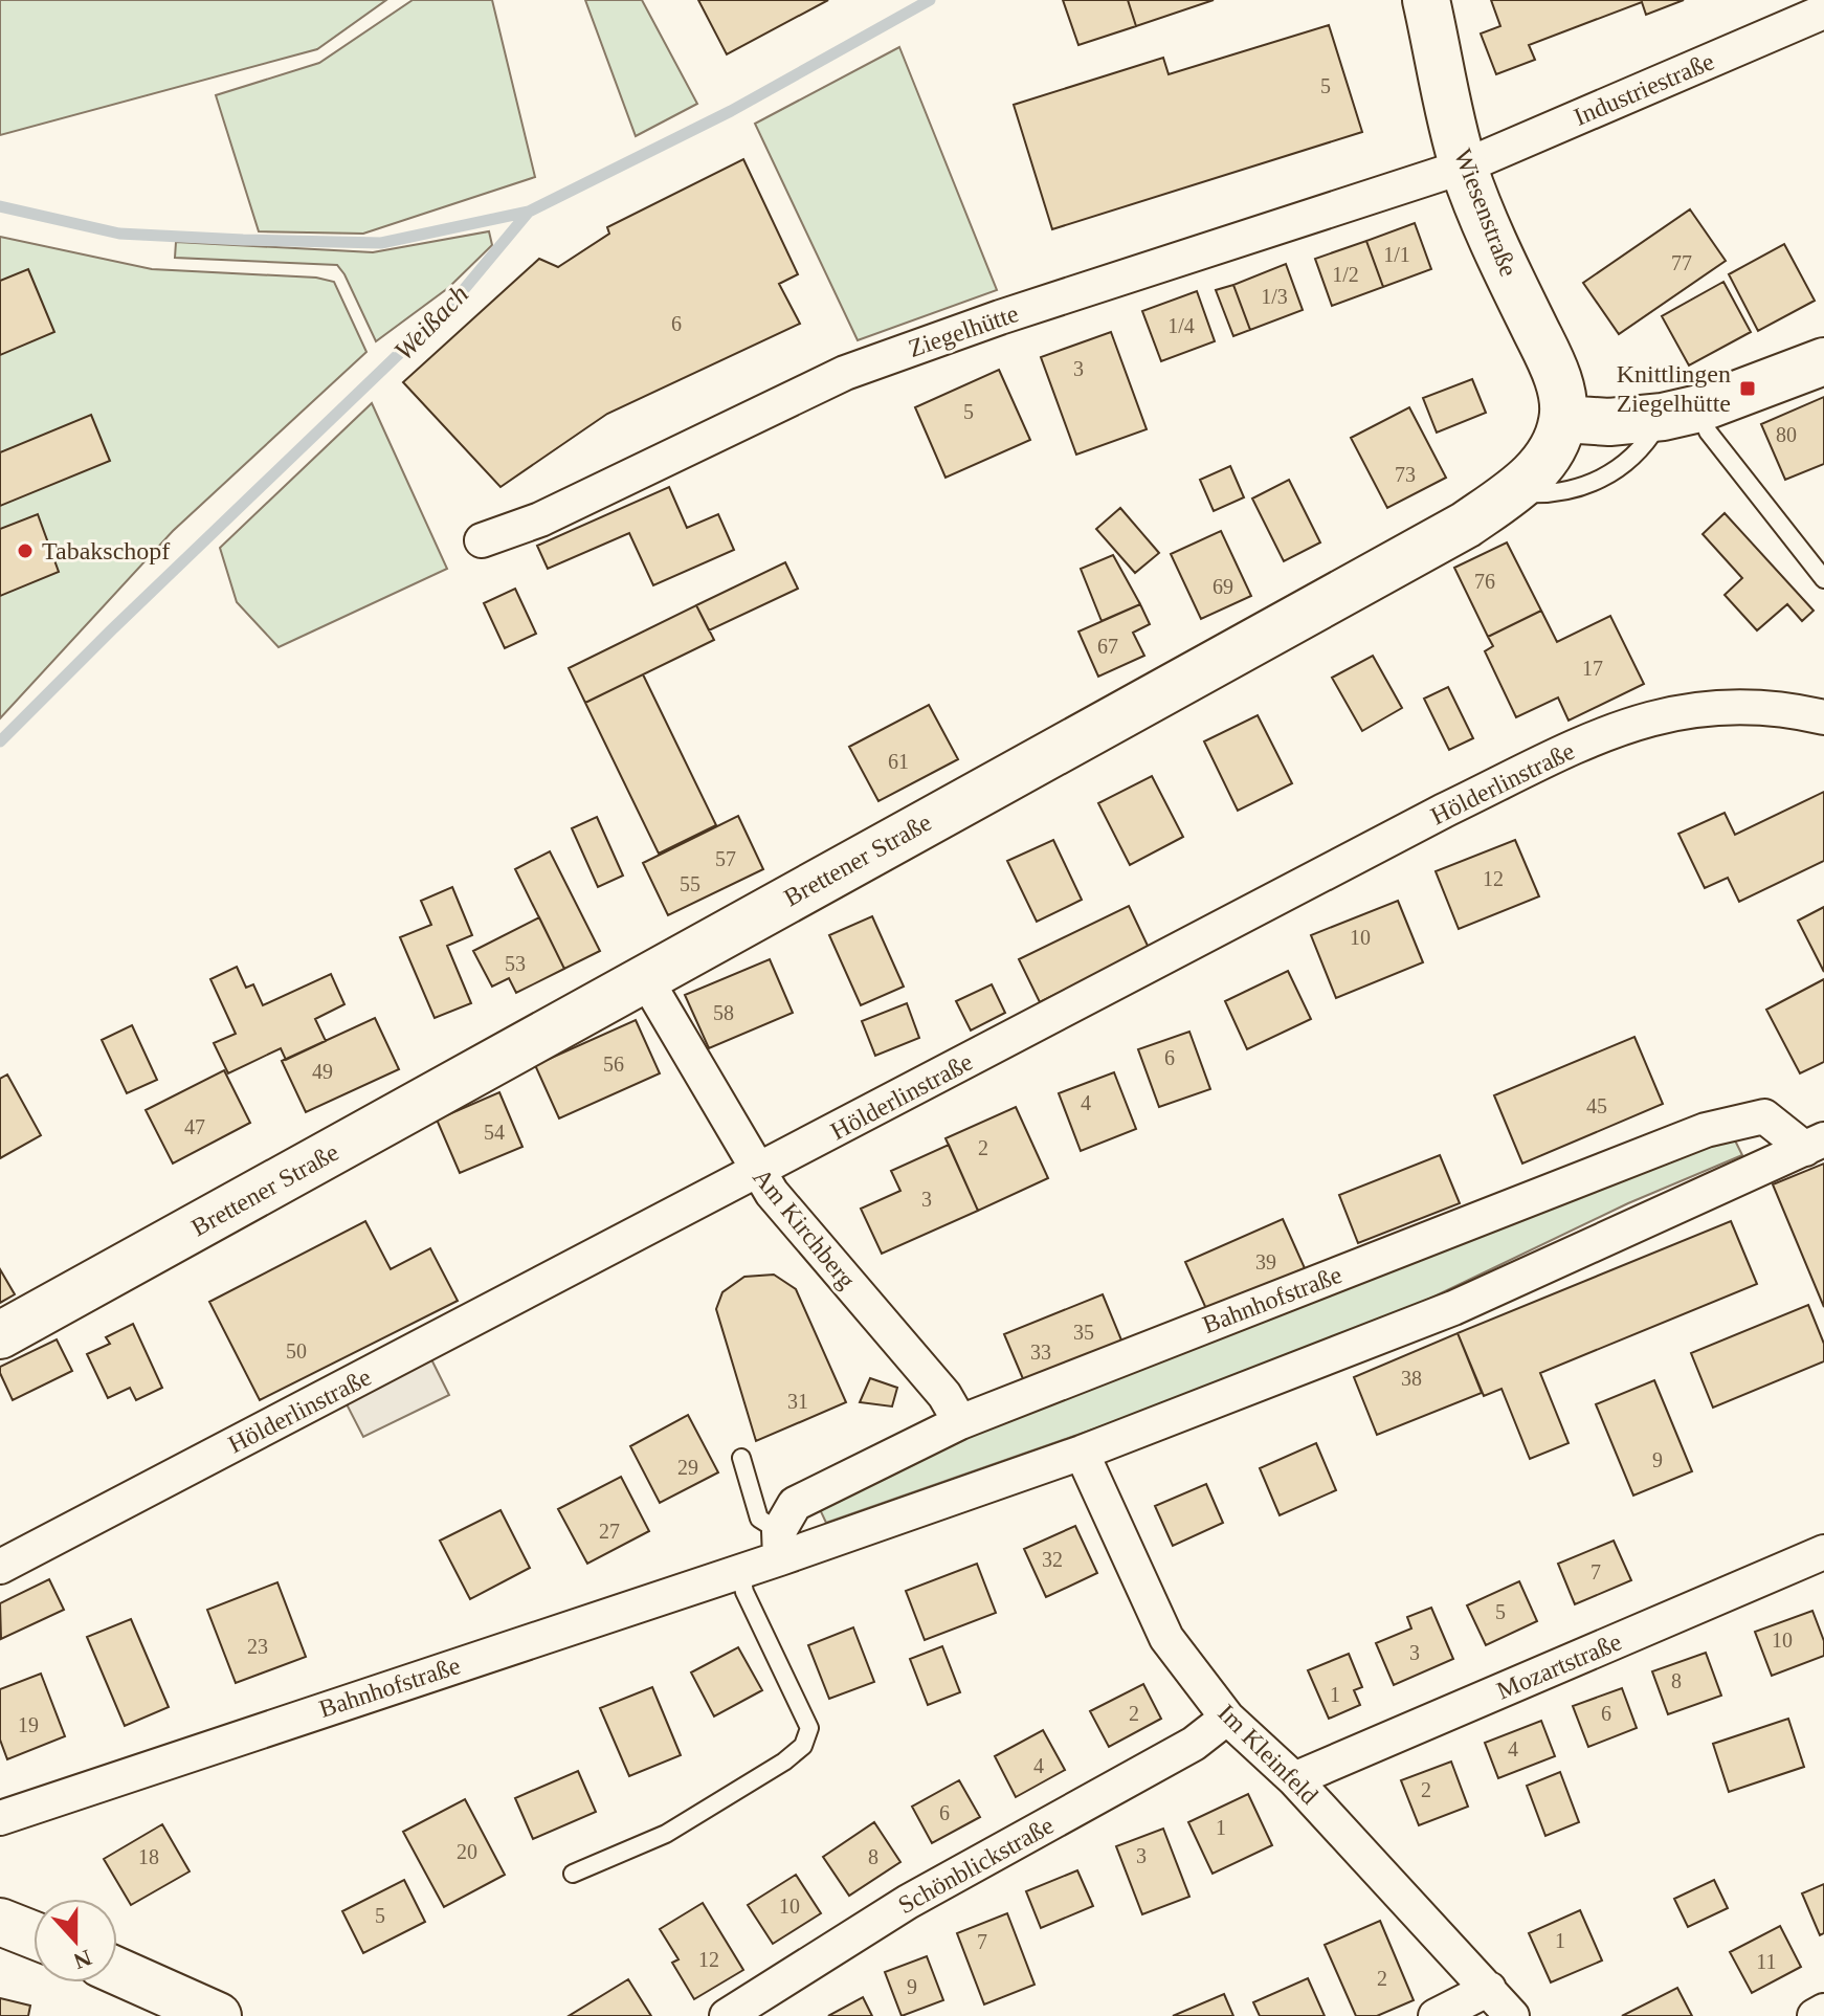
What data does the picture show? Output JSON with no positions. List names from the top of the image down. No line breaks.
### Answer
{"streets":{"street":["Industriestraße","Wiesenstraße","Ziegelhütte","Hölderlinstraße","Brettener Straße","Am Kirchberg","Bahnhofstraße","Mozartstraße","Im Kleinfeld","Schönblickstraße"]},"crossings":[["Industriestraße","Wiesenstraße"],["Industriestraße","Ziegelhütte"],["Wiesenstraße","Ziegelhütte"],["Wiesenstraße","Brettener Straße"],["Hölderlinstraße","Am Kirchberg"],["Brettener Straße","Am Kirchberg"],["Am Kirchberg","Bahnhofstraße"],["Bahnhofstraße","Im Kleinfeld"],["Mozartstraße","Im Kleinfeld"],["Im Kleinfeld","Schönblickstraße"]],"water":["Weißach"],"places":{"transit":["Knittlingen Ziegelhütte"],"other":["Tabakschopf"]},"house_numbers":["5","1/1","77","1/2","1/3","6","1/4","3","5","80","73","76","69","67","17","61","57","12","55","10","53","58","6","56","49","4","45","47","54","2","3","39","35","50","33","38","31","9","29","27","32","7","5","10","23","3","8","1","2","6","19","4","4","2","6","1","20","3","18","8","10","5","1","7","12","11","2","9"],"north":"bottom"}
